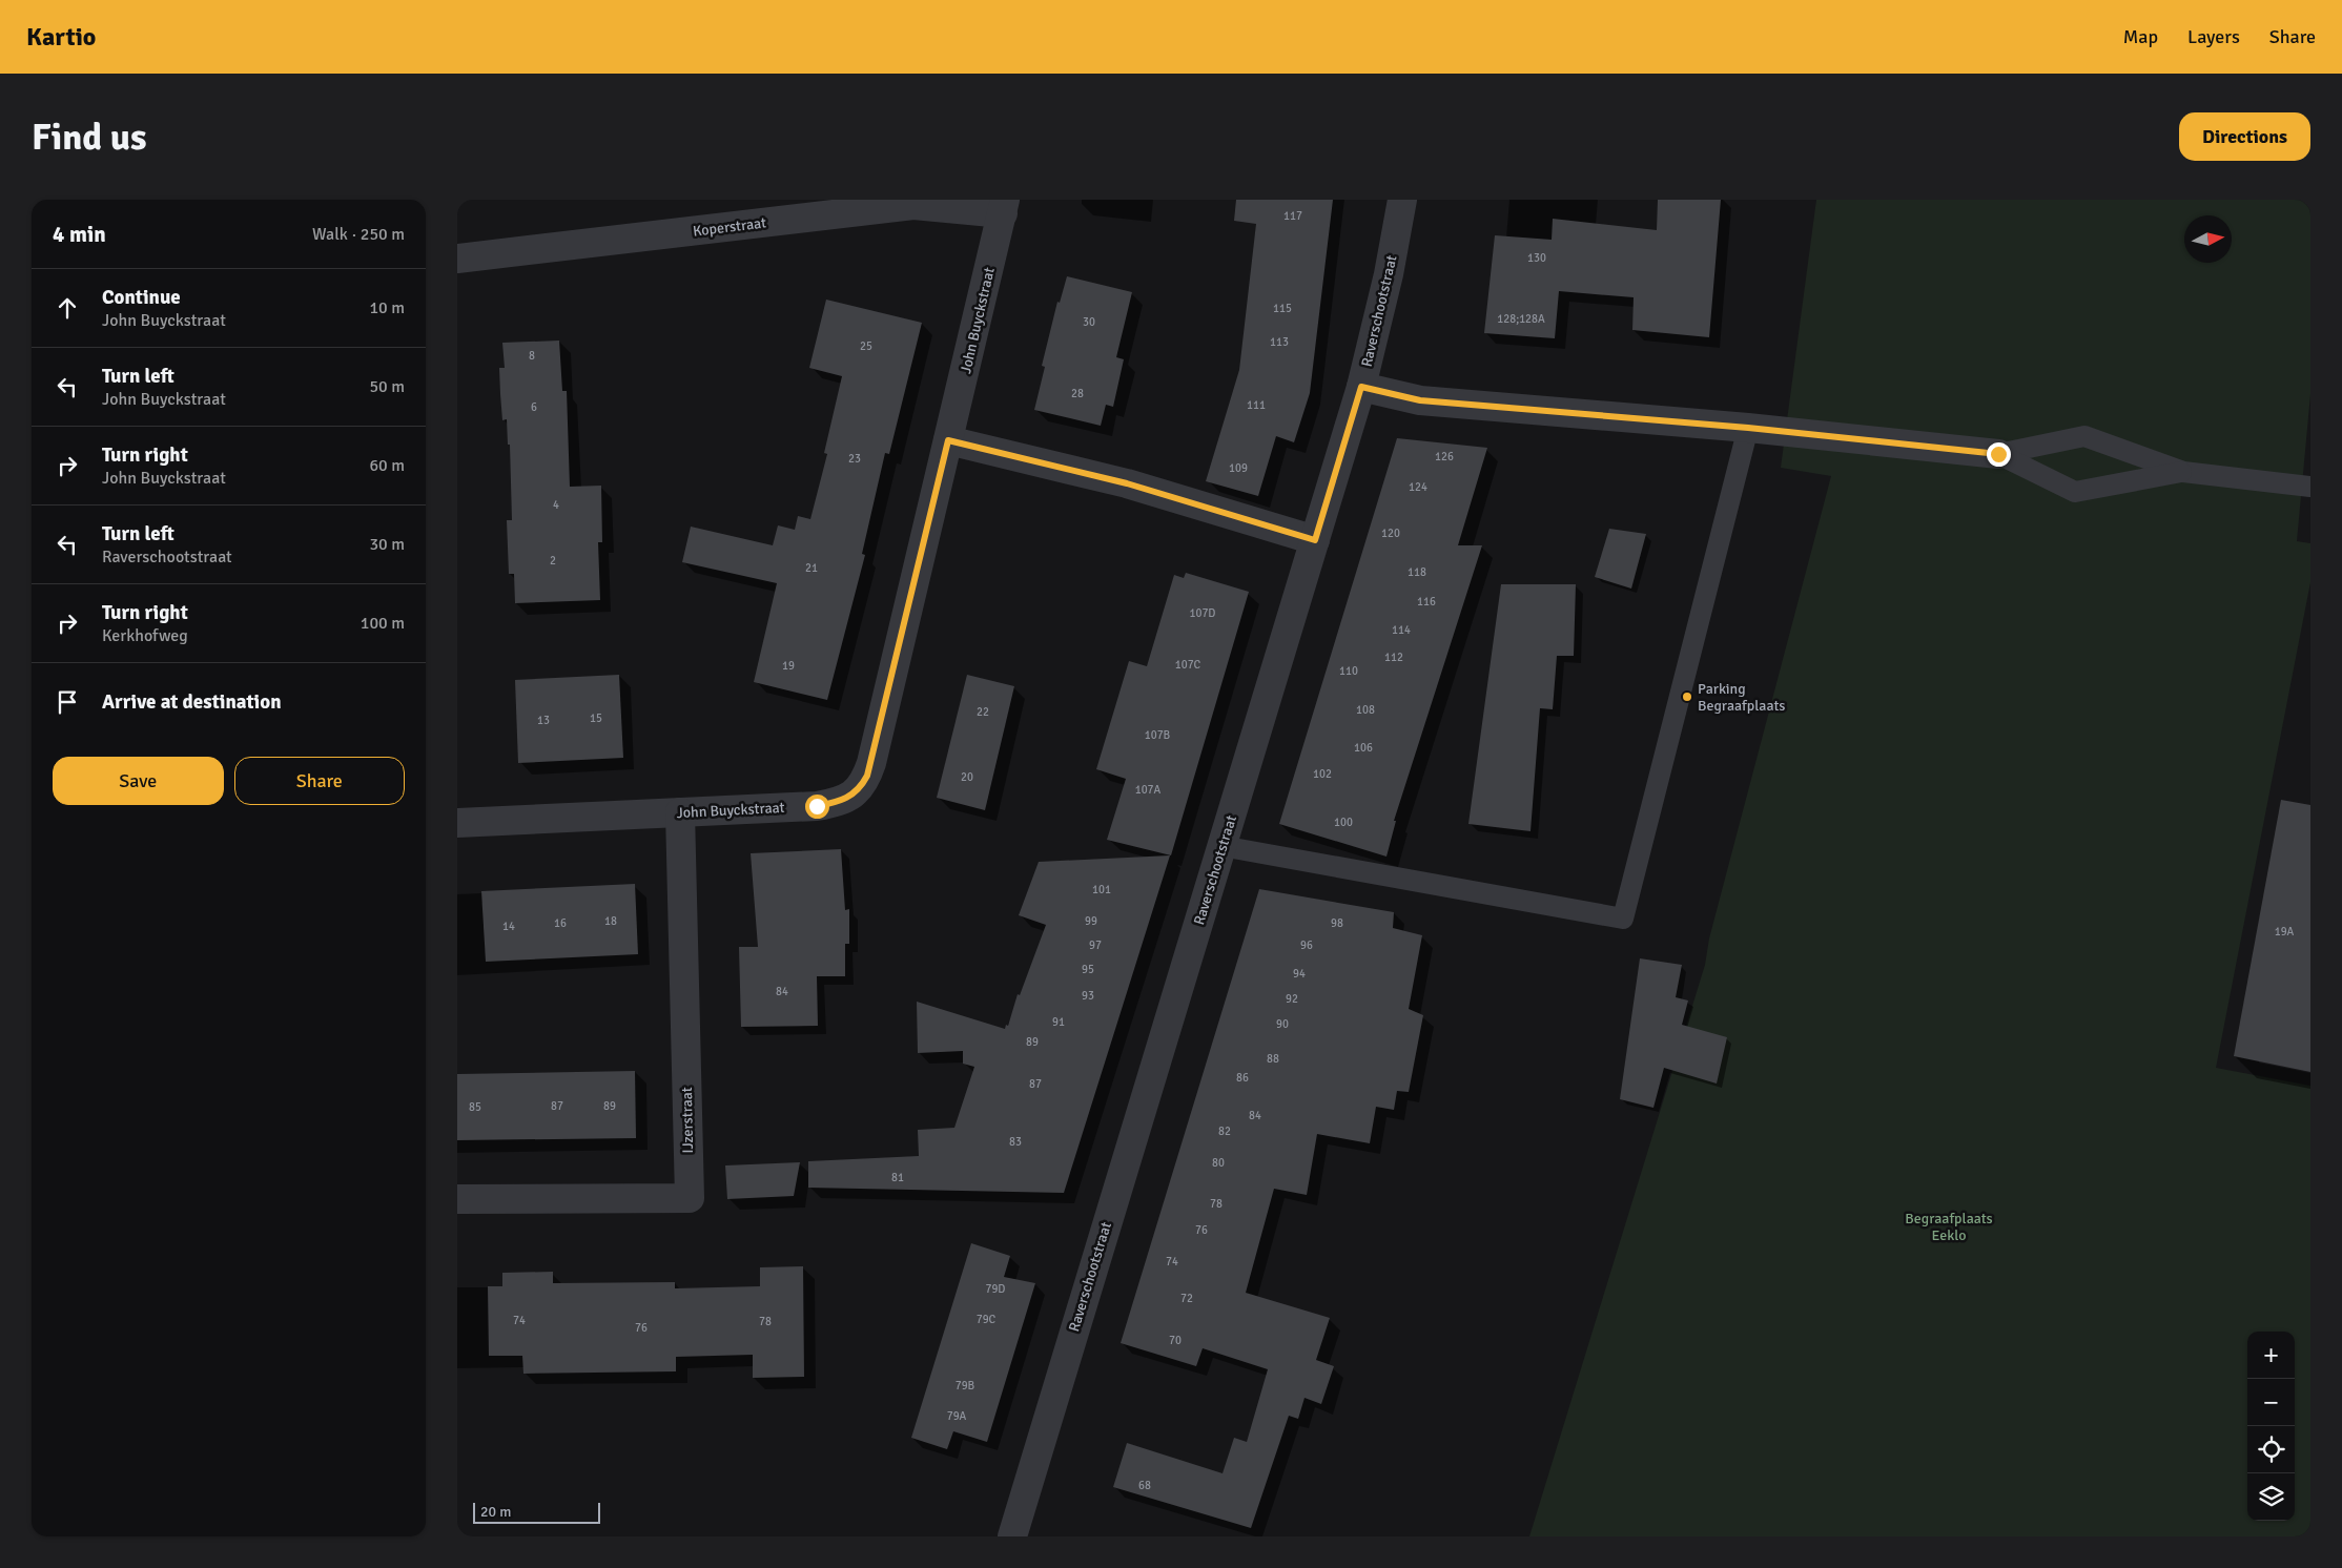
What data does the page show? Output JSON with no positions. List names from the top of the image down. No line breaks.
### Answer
{"streets":{"street":["Koperstraat","Raverschootstraat","John Buyckstraat","IJzerstraat"]},"crossings":[["Koperstraat","John Buyckstraat"],["John Buyckstraat","IJzerstraat"]],"parks":["Begraafplaats Eeklo"],"places":["Parking Begraafplaats"],"house_numbers":["117","130","115","128;128A","30","113","25","8","28","111","6","126","23","109","124","4","120","2","21","118","116","107D","114","112","107C","19","110","108","22","15","13","107B","106","102","20","107A","100","101","18","99","16","98","14","19A","97","96","95","94","84","93","92","91","90","89","88","86","87","87","89","85","84","82","83","80","81","78","76","74","79D","72","79C","74","78","76","70","79B","79A","68"],"scale_bar":"20 m","north":"right","page":{"header":"Kartio","nav":["Map","Layers","Share"],"buttons":["Directions",["Save","Share"]],"title":"Find us","heading":["4 min","Walk · 250 m"],"list":[["Continue","John Buyckstraat","10 m"],["Turn left","John Buyckstraat","50 m"],["Turn right","John Buyckstraat","60 m"],["Turn left","Raverschootstraat","30 m"],["Turn right","Kerkhofweg","100 m"],"Arrive at destination"],"map_buttons":["+","−"],"scale":"20 m"}}
